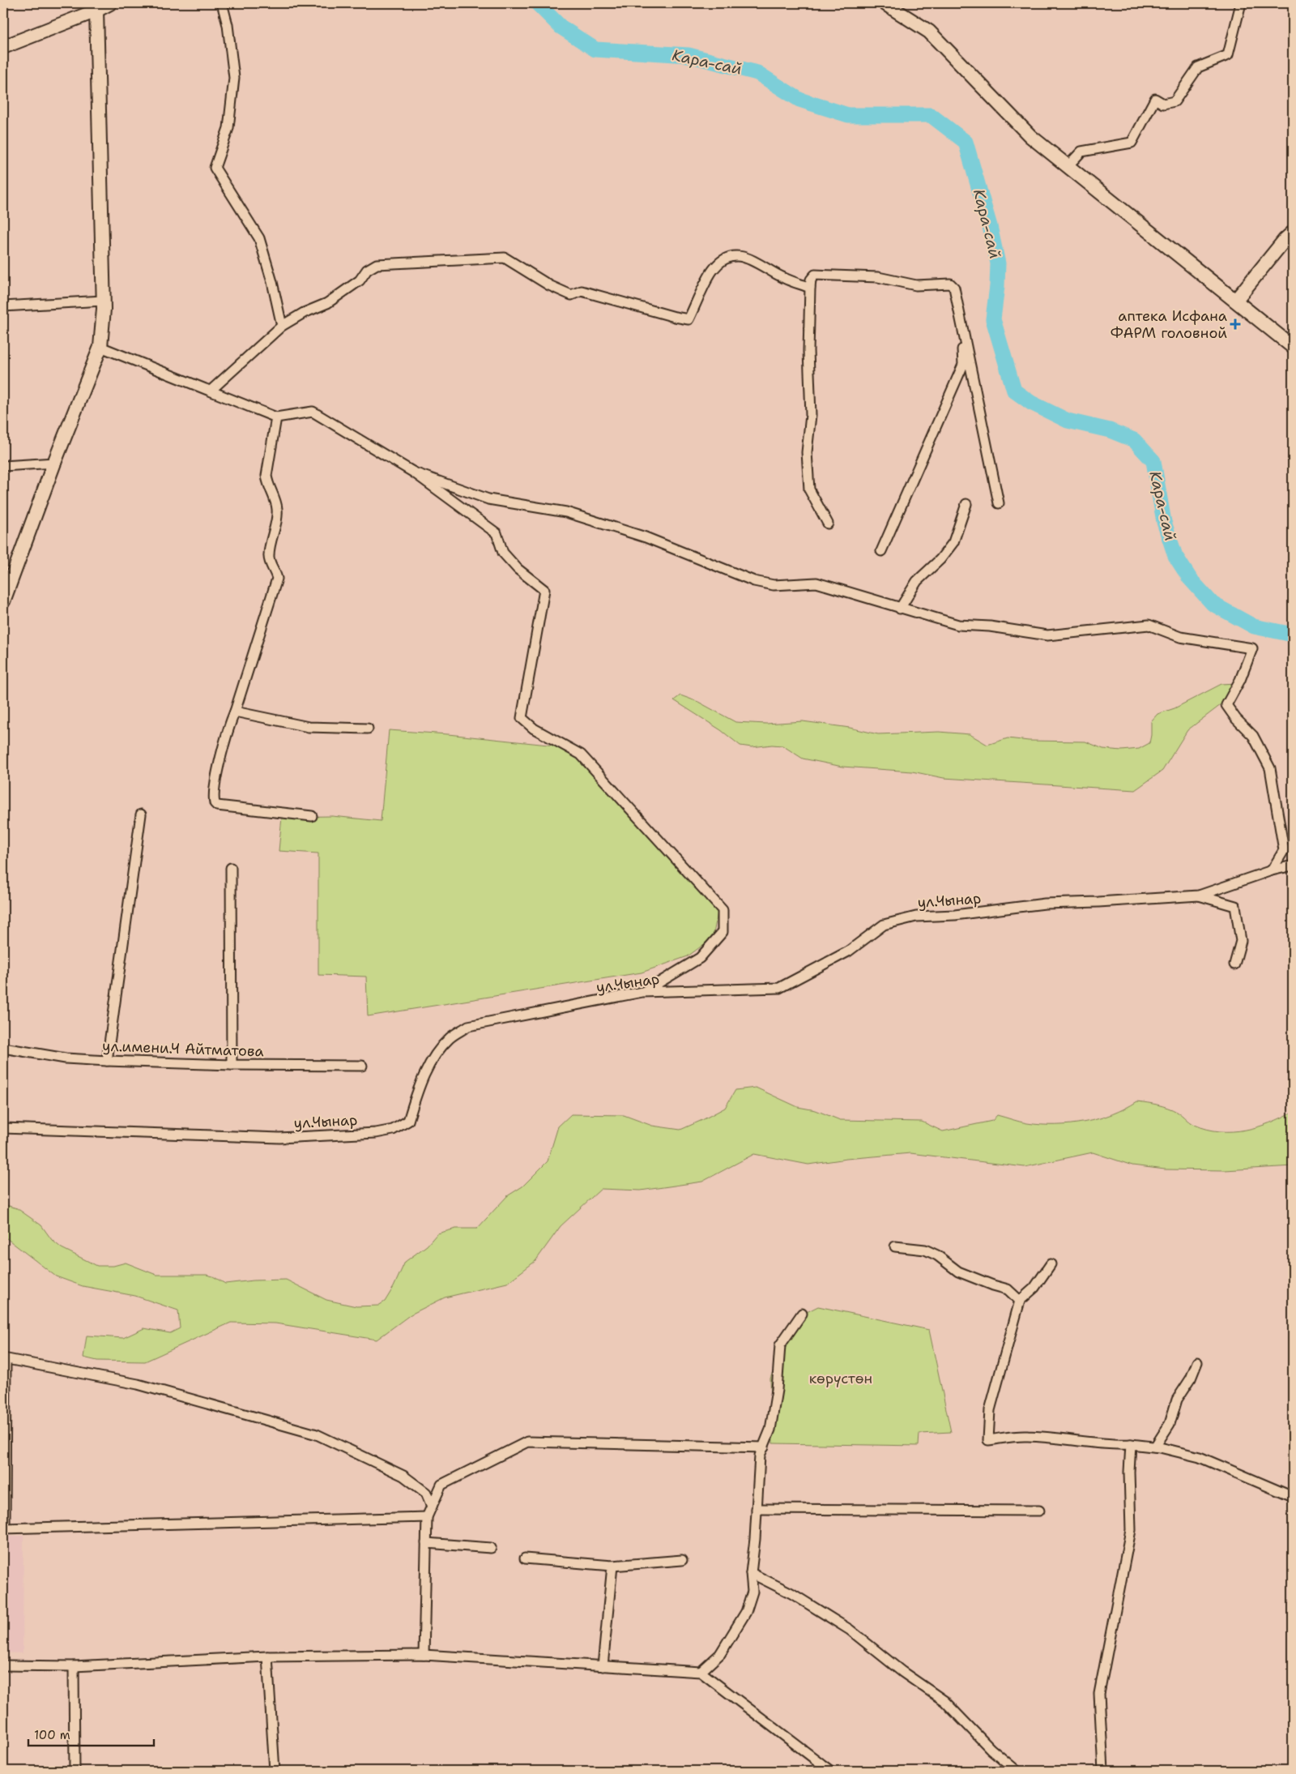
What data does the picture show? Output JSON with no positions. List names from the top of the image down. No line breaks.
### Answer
{"streets":{"street":["ул.Чынар","ул.имени.Ч Айтматова"]},"water":["Кара-сай"],"parks":["көрүстөн"],"places":{"health":["аптека Исфана ФАРМ головной"]},"scale_bar":"100 m"}
